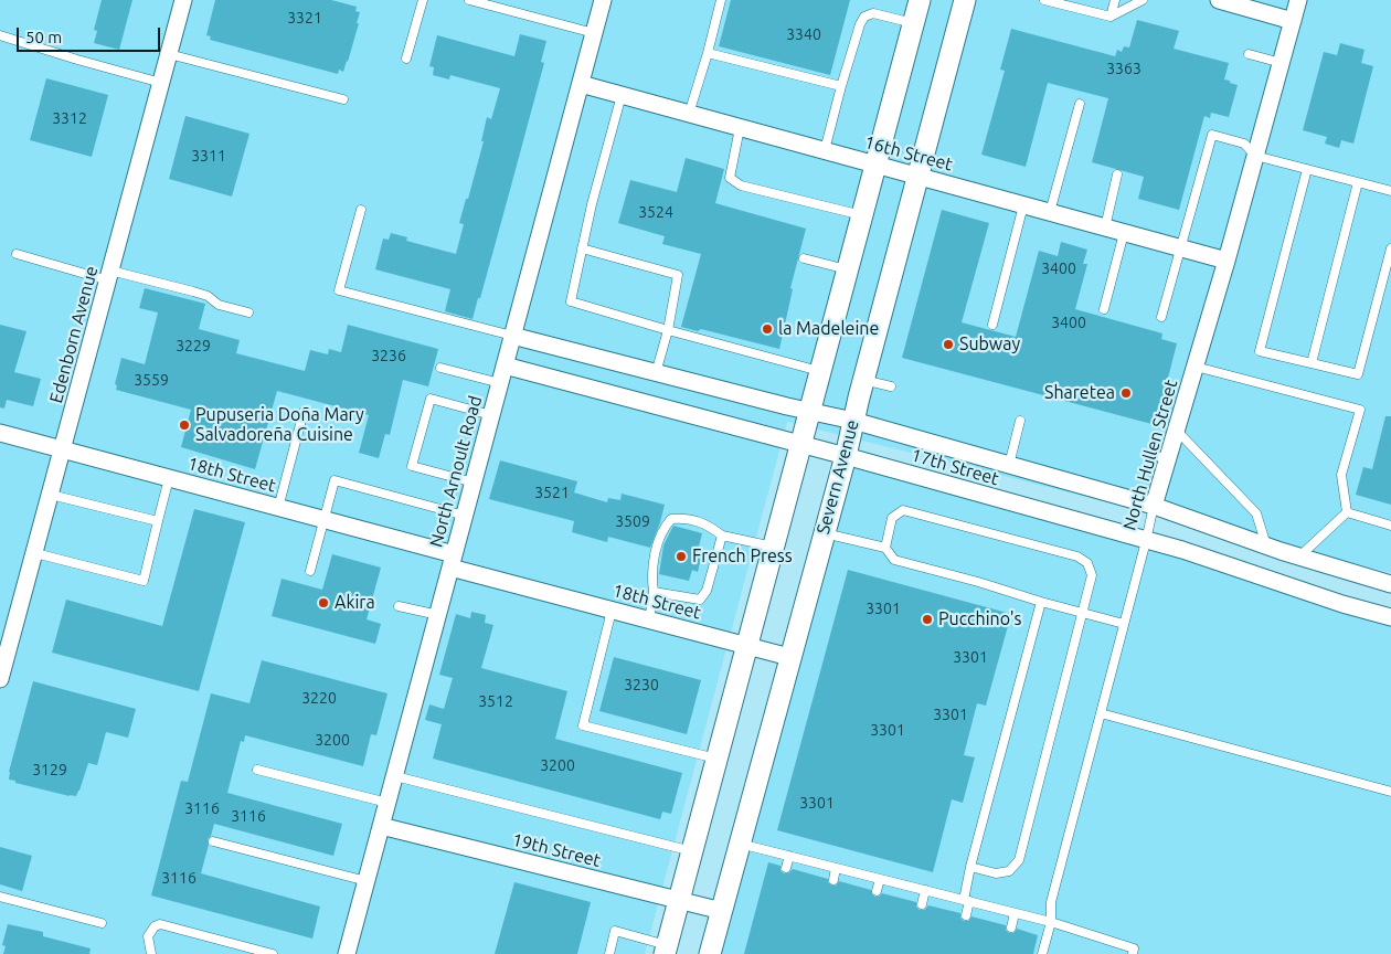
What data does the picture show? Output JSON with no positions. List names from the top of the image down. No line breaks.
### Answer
{"streets":{"street":["16th Street","Edenborn Avenue","North Hullen Street","17th Street","North Arnoult Road","18th Street","Severn Avenue","19th Street"]},"crossings":[["16th Street","North Hullen Street"],["16th Street","North Arnoult Road"],["16th Street","Severn Avenue"],["Edenborn Avenue","18th Street"],["North Hullen Street","17th Street"],["17th Street","North Arnoult Road"],["17th Street","Severn Avenue"],["North Arnoult Road","18th Street"],["North Arnoult Road","19th Street"],["18th Street","Severn Avenue"],["Severn Avenue","19th Street"]],"places":["la Madeleine","Subway","Sharetea","Pupuseria Doña Mary Salvadoreña Cuisine","French Press","Akira","Pucchino's"],"house_numbers":["3321","3340","3363","3312","3311","3524","3400","3400","3229","3236","3559","3521","3509","3301","3301","3230","3220","3512","3301","3301","3200","3200","3129","3301","3116","3116","3116"],"scale_bar":"50 m"}
